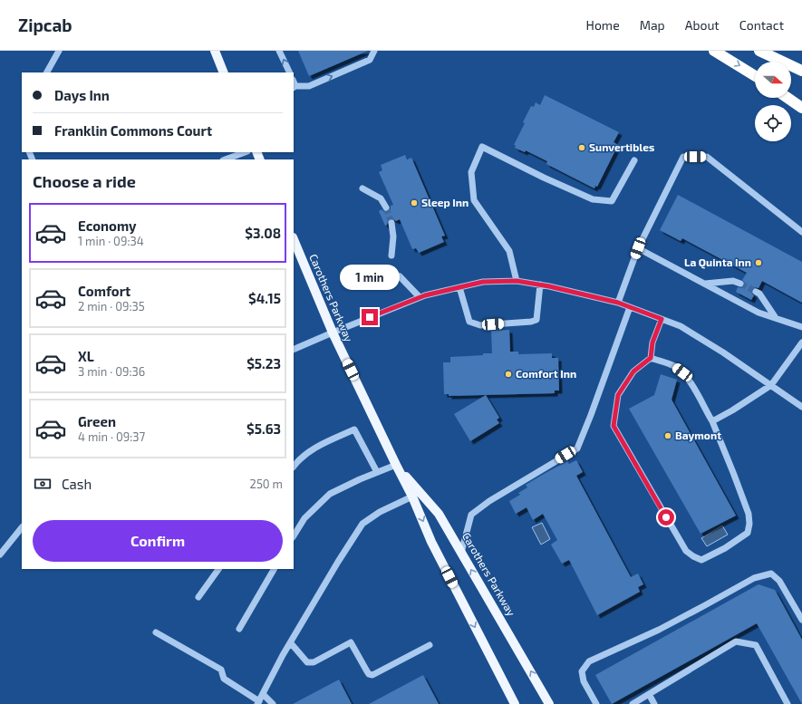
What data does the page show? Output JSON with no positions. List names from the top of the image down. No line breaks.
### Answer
{"streets":{"main road":["Carothers Parkway"]},"places":["Sunvertibles","Sleep Inn","La Quinta Inn","Comfort Inn","Baymont"],"north":"right","page":{"header":"Zipcab","nav":["Home","Map","About","Contact"],"banner":["Days Inn","Franklin Commons Court"],"heading":"Choose a ride","list":[{"name":"Economy","note":"1 min · 09:34","value":"$3.08"},{"name":"Comfort","note":"2 min · 09:35","value":"$4.15"},{"name":"XL","note":"3 min · 09:36","value":"$5.23"},{"name":"Green","note":"4 min · 09:37","value":"$5.63"}],"bubble":"1 min","pay":["Cash","250 m"],"buttons":"Confirm"}}
